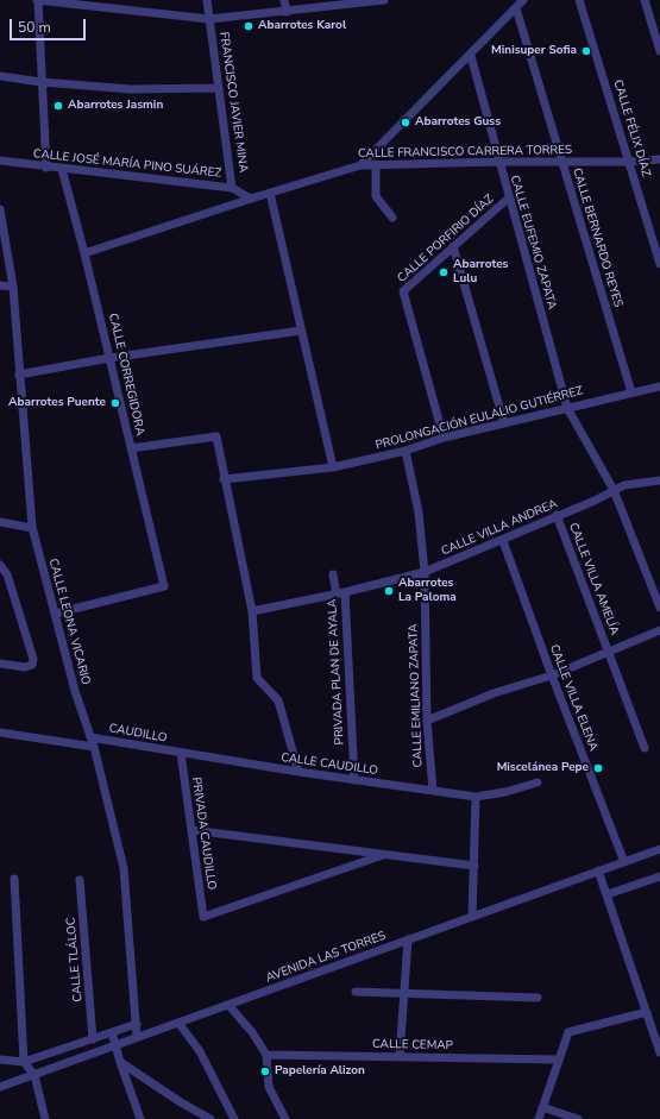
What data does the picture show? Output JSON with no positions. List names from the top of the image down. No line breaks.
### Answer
{"streets":{"street":["FRANCISCO JAVIER MINA","CALLE FÉLIX DÍAZ","CALLE FRANCISCO CARRERA TORRES","CALLE JOSÉ MARÍA PINO SUÁREZ","CALLE BERNARDO REYES","CALLE PORFIRIO DÍAZ","CALLE EUFEMIO ZAPATA","CALLE CORREGIDORA","PROLONGACIÓN EULALIO GUTIÉRREZ","CALLE VILLA ANDREA","CALLE VILLA AMELÍA","CALLE LEONA VICARIO","PRIVADA PLAN DE AYALA","CALLE EMILIANO ZAPATA","CALLE VILLA ELENA","CAUDILLO","CALLE CAUDILLO","PRIVADA CAUDILLO","AVENIDA LAS TORRES","CALLE TLÁLOC","CALLE CEMAP"]},"crossings":[["FRANCISCO JAVIER MINA","CALLE JOSÉ MARÍA PINO SUÁREZ"],["CALLE FÉLIX DÍAZ","CALLE FRANCISCO CARRERA TORRES"],["CALLE FRANCISCO CARRERA TORRES","CALLE JOSÉ MARÍA PINO SUÁREZ"],["CALLE FRANCISCO CARRERA TORRES","CALLE BERNARDO REYES"],["CALLE FRANCISCO CARRERA TORRES","CALLE EUFEMIO ZAPATA"],["CALLE FRANCISCO CARRERA TORRES","CALLE CORREGIDORA"],["CALLE JOSÉ MARÍA PINO SUÁREZ","CALLE CORREGIDORA"],["CALLE BERNARDO REYES","PROLONGACIÓN EULALIO GUTIÉRREZ"],["CALLE PORFIRIO DÍAZ","CALLE EUFEMIO ZAPATA"],["CALLE PORFIRIO DÍAZ","PROLONGACIÓN EULALIO GUTIÉRREZ"],["CALLE EUFEMIO ZAPATA","PROLONGACIÓN EULALIO GUTIÉRREZ"],["CALLE EUFEMIO ZAPATA","CALLE VILLA ANDREA"],["CALLE CORREGIDORA","CALLE LEONA VICARIO"],["PROLONGACIÓN EULALIO GUTIÉRREZ","CALLE EMILIANO ZAPATA"],["CALLE VILLA ANDREA","CALLE VILLA AMELÍA"],["CALLE VILLA ANDREA","PRIVADA PLAN DE AYALA"],["CALLE VILLA ANDREA","CALLE EMILIANO ZAPATA"],["CALLE VILLA ANDREA","CALLE VILLA ELENA"],["CALLE LEONA VICARIO","CAUDILLO"],["CALLE LEONA VICARIO","AVENIDA LAS TORRES"],["PRIVADA PLAN DE AYALA","CALLE CAUDILLO"],["CALLE EMILIANO ZAPATA","CALLE CAUDILLO"],["CALLE VILLA ELENA","AVENIDA LAS TORRES"],["CAUDILLO","CALLE CAUDILLO"],["CAUDILLO","PRIVADA CAUDILLO"],["CALLE CAUDILLO","PRIVADA CAUDILLO"]],"places":["Abarrotes Karol","Minisuper Sofia","Abarrotes Jasmin","Abarrotes Guss","Abarrotes Lulu","Abarrotes Puente","Abarrotes La Paloma","Miscelánea Pepe","Papelería Alizon"],"scale_bar":"50 m"}
